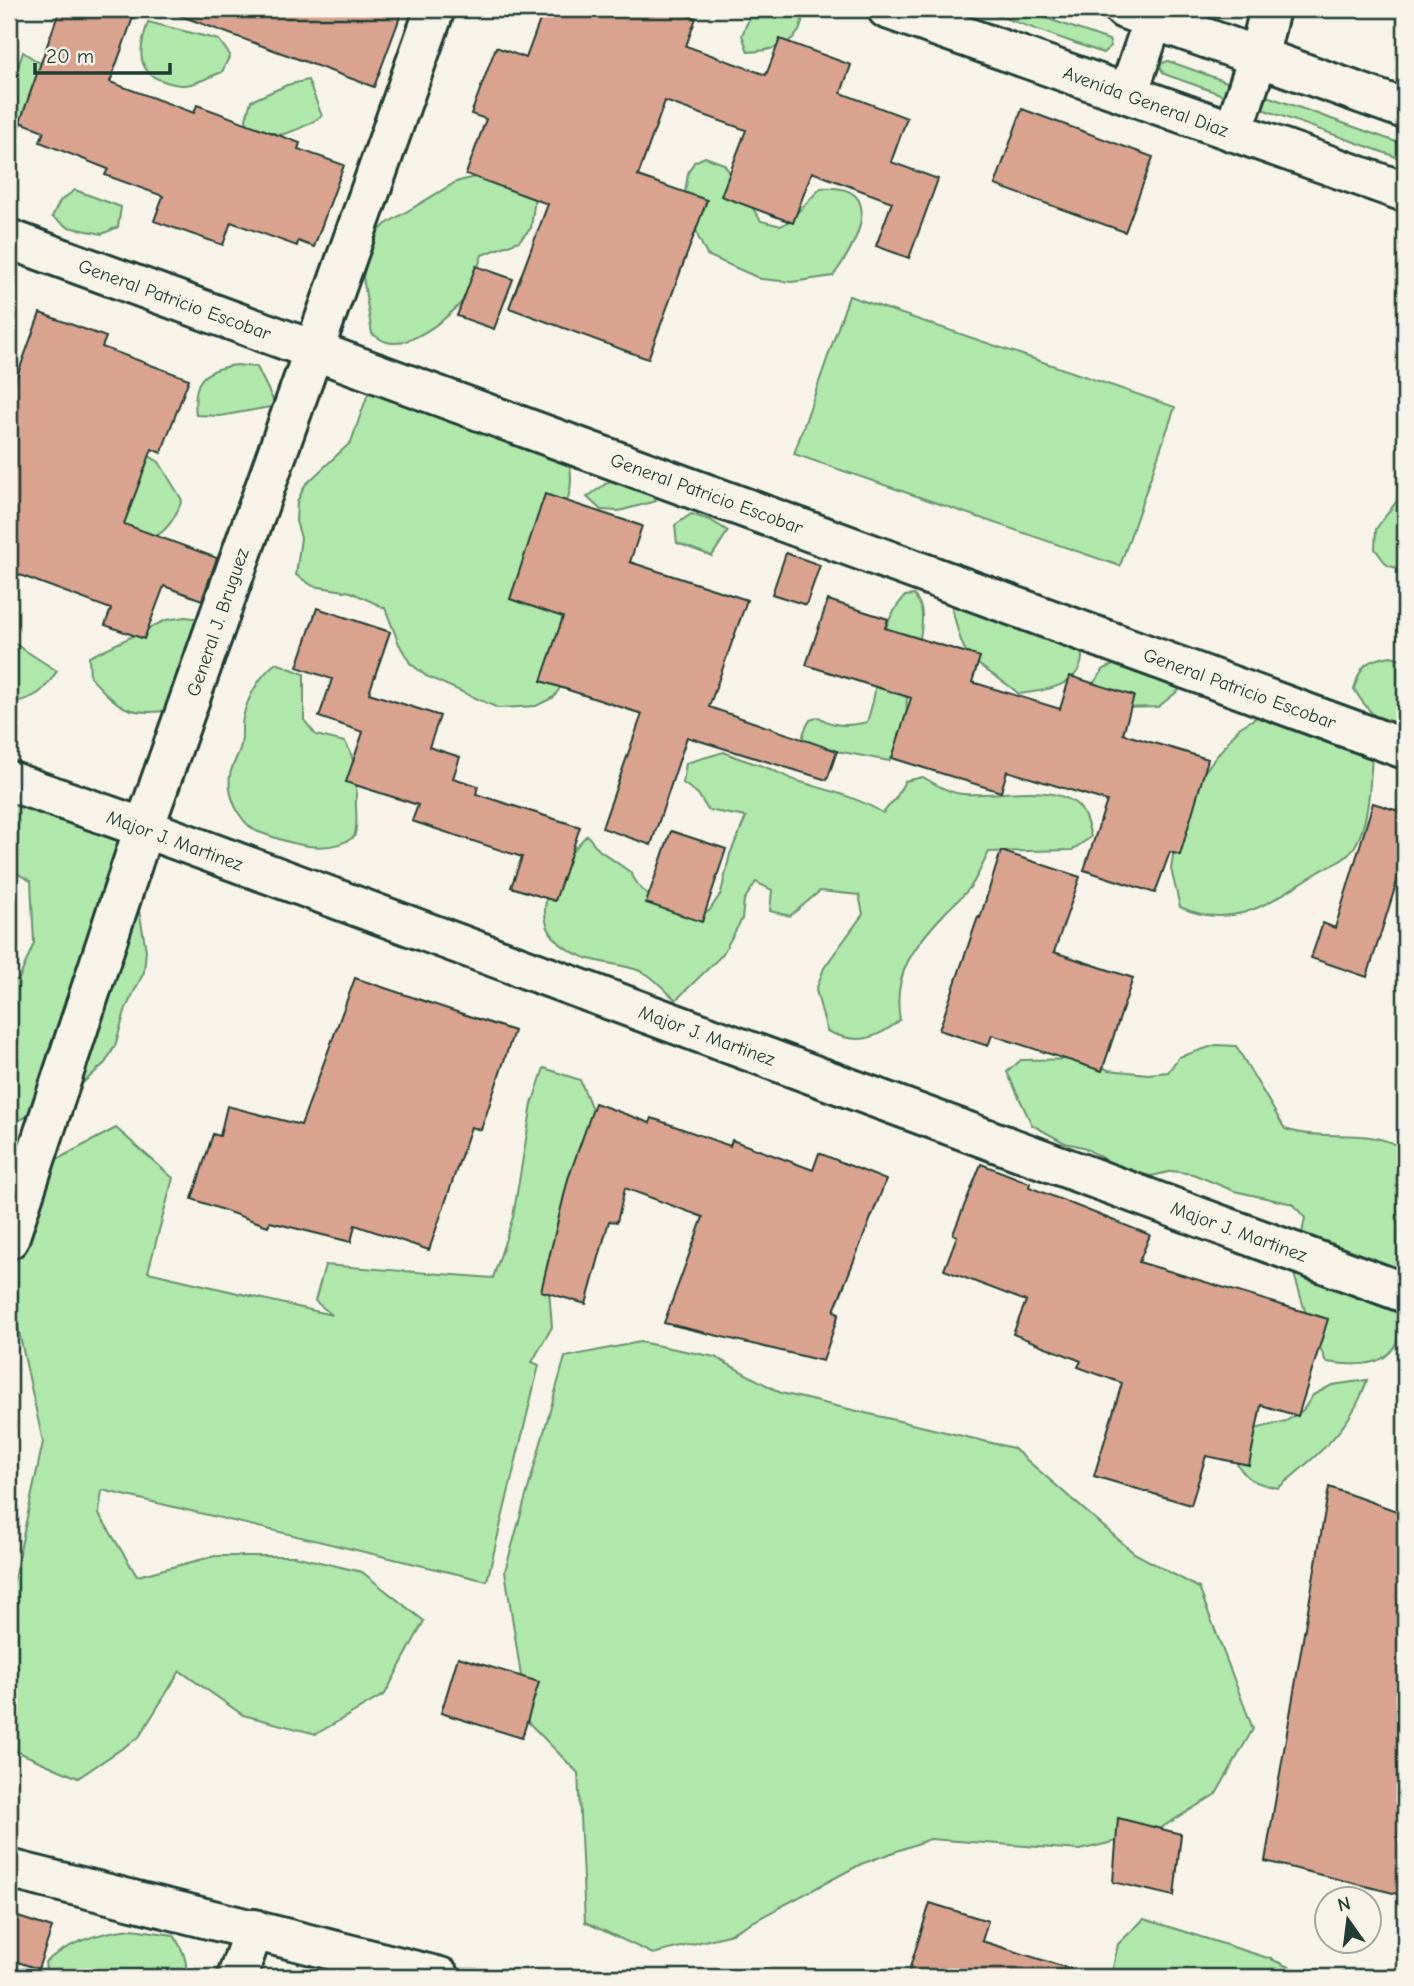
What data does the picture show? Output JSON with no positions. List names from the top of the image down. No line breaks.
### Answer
{"streets":{"street":["Avenida General Diaz","General Patricio Escobar","General J. Bruguez","Major J. Martinez"]},"crossings":[["General Patricio Escobar","General J. Bruguez"],["General J. Bruguez","Major J. Martinez"]],"scale_bar":"20 m","north":"top"}
